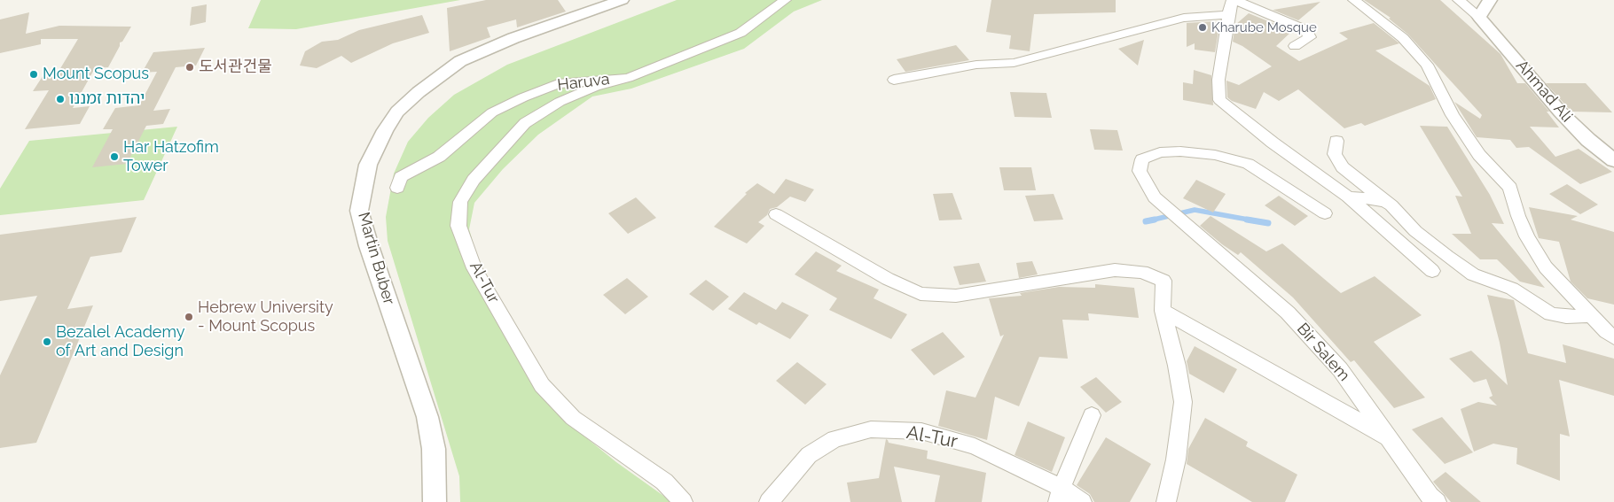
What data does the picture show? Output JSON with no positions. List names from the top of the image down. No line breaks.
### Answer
{"streets":{"street":["Haruva","Ahmad Ali","Martin Buber","Al-Tur","Bir Salem"]},"crossings":[["Haruva","Al-Tur"]],"places":["Kharube Mosque","도서관건물","Mount Scopus","יהדות זמננו","Har Hatzofim Tower","Hebrew University - Mount Scopus","Bezalel Academy of Art and Design"]}
